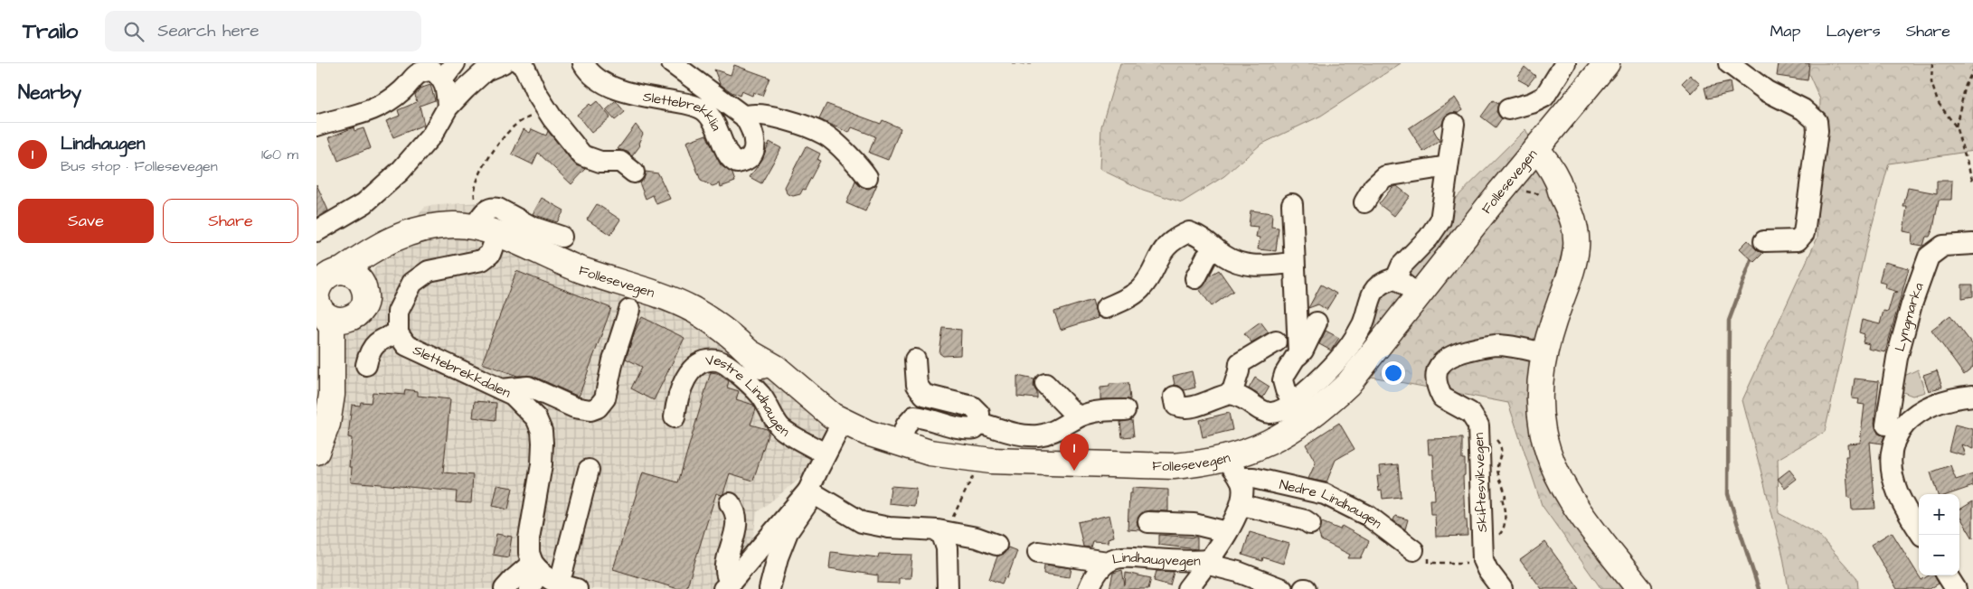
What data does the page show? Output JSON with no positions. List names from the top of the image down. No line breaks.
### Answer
{"streets":{"main road":["Follesevegen"],"street":["Slettebrekklia","Lyngmarka","Slettebrekkdalen","Vestre Lindhaugen","Skiftesvikvegen","Nedre Lindhaugen","Lindhaugvegen"]},"crossings":[["Follesevegen","Vestre Lindhaugen"],["Follesevegen","Nedre Lindhaugen"]],"page":{"header":"Trailo","search":"Search here","nav":["Map","Layers","Share"],"heading":"Nearby","list":[{"mark":"1","name":"Lindhaugen","note":"Bus stop · Follesevegen","value":"160 m"}],"buttons":["Save","Share"],"pins":"1","map_buttons":["+","−"]}}
